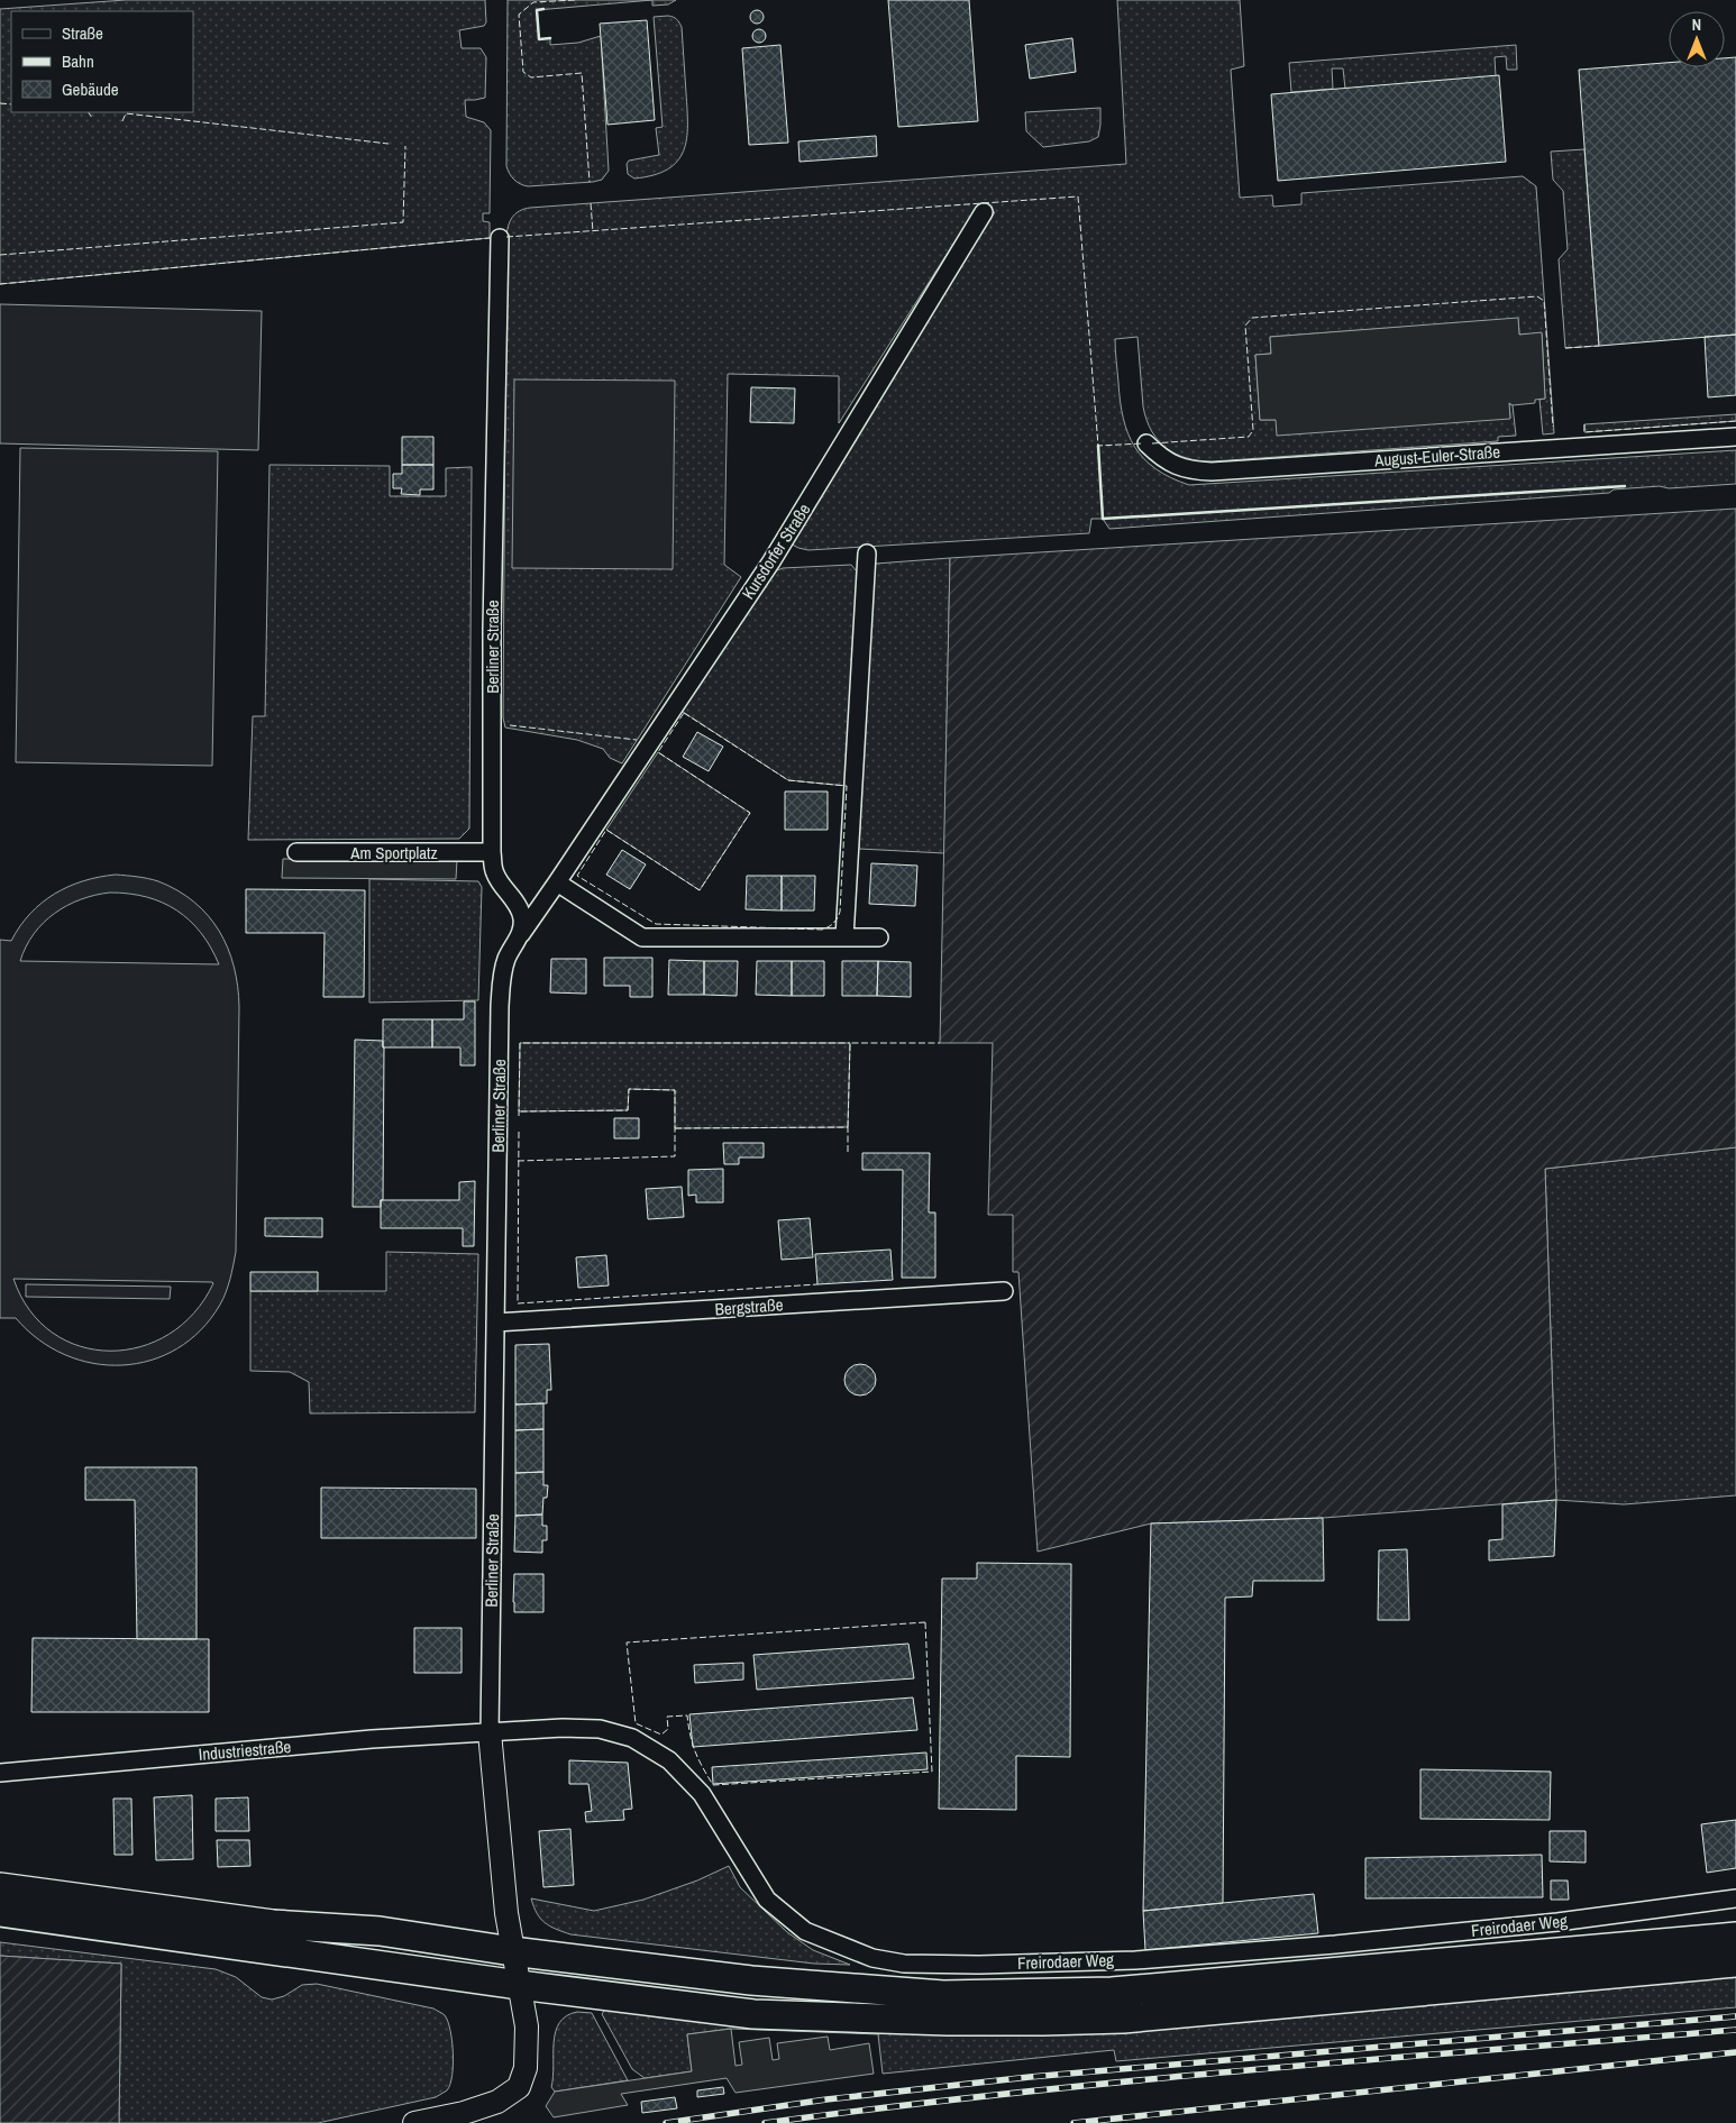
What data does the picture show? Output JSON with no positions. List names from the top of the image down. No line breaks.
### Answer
{"streets":{"street":["August-Euler-Straße","Kursdorfer Straße","Berliner Straße","Am Sportplatz","Bergstraße","Industriestraße","Freirodaer Weg"]},"crossings":[["Kursdorfer Straße","Berliner Straße"],["Berliner Straße","Am Sportplatz"],["Berliner Straße","Bergstraße"],["Berliner Straße","Industriestraße"],["Berliner Straße","Freirodaer Weg"],["Industriestraße","Freirodaer Weg"]],"legend":["Straße","Bahn","Gebäude"],"north":"top"}
